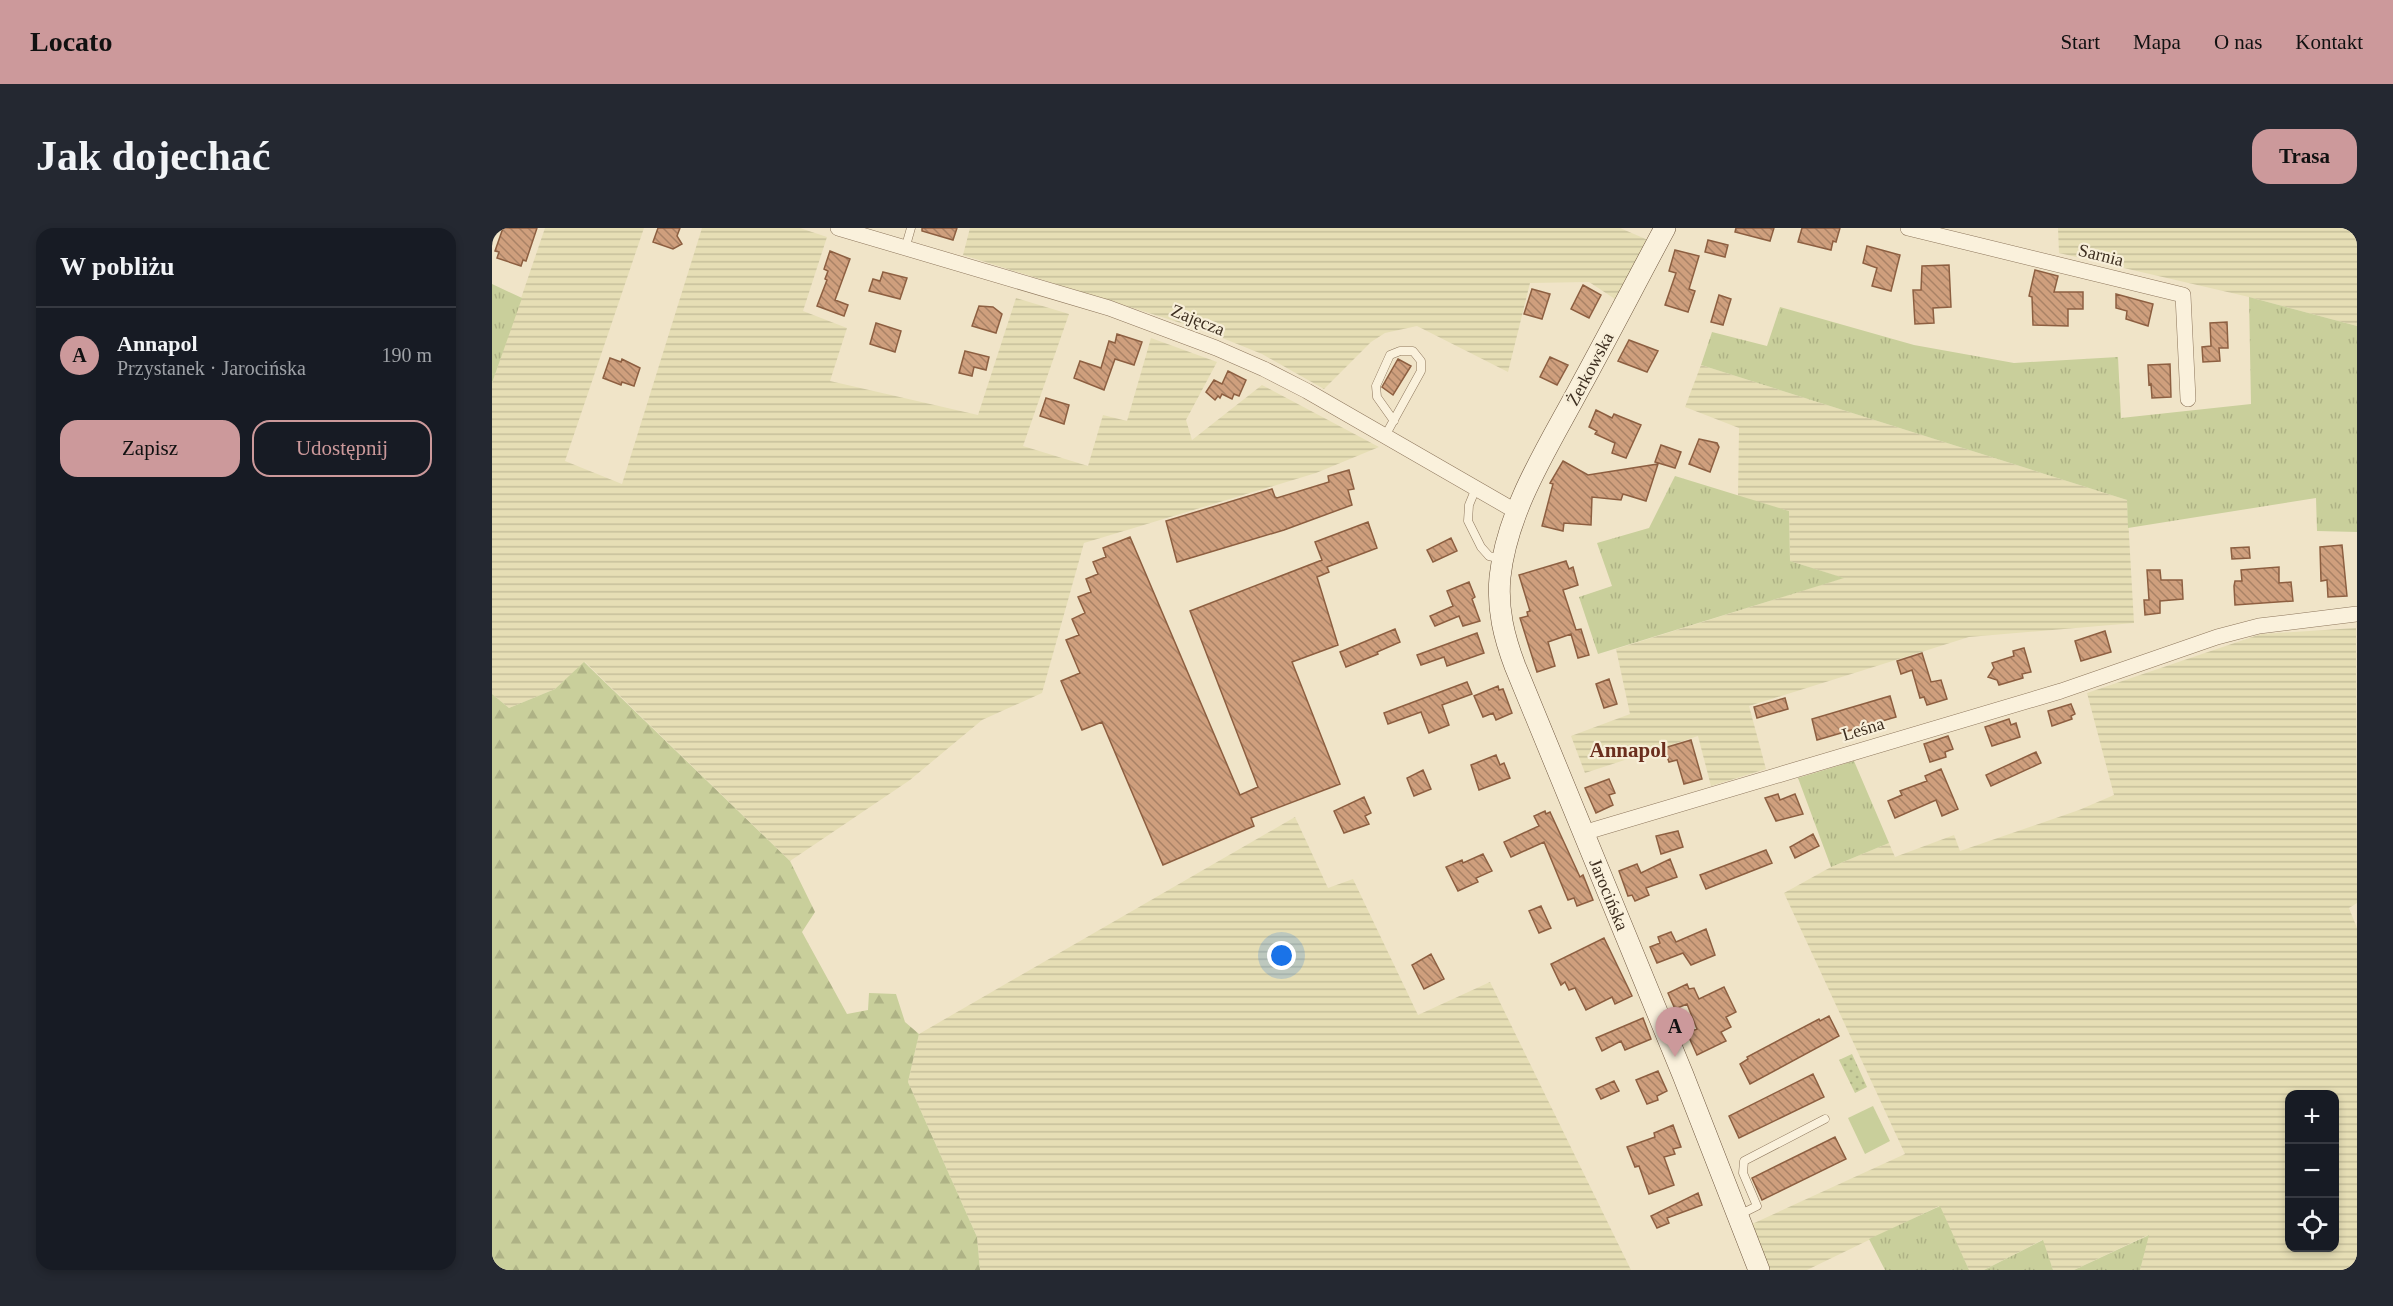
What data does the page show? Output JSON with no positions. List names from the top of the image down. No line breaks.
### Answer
{"streets":{"street":["Sarnia","Zajęcza","Żerkowska","Leśna","Jarocińska"]},"crossings":[["Zajęcza","Żerkowska"],["Zajęcza","Jarocińska"],["Żerkowska","Jarocińska"],["Leśna","Jarocińska"]],"districts":["Annapol"],"page":{"header":"Locato","nav":["Start","Mapa","O nas","Kontakt"],"buttons":["Trasa",["Zapisz","Udostępnij"]],"title":"Jak dojechać","heading":"W pobliżu","list":[{"mark":"A","name":"Annapol","note":"Przystanek · Jarocińska","value":"190 m"}],"pins":"A","map_buttons":["+","−"]}}
